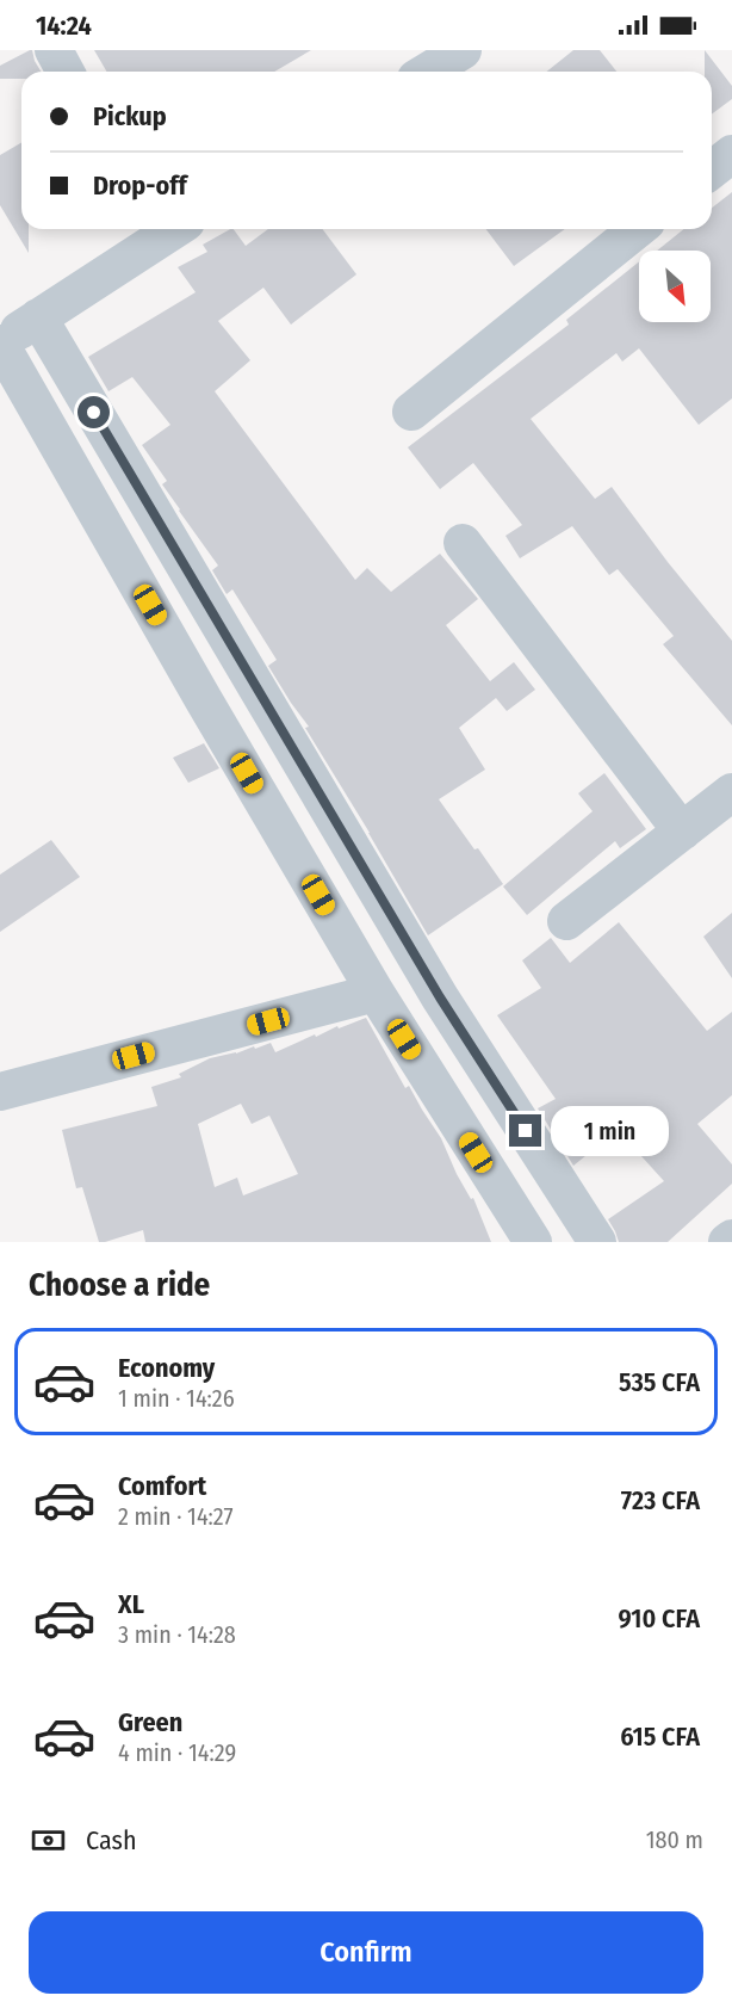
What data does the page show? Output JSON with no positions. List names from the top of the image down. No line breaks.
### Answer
{"north":"bottom right","page":{"status":"14:24","banner":["Pickup","Drop-off"],"bubble":"1 min","heading":"Choose a ride","list":[{"name":"Economy","note":"1 min · 14:26","value":"535 CFA"},{"name":"Comfort","note":"2 min · 14:27","value":"723 CFA"},{"name":"XL","note":"3 min · 14:28","value":"910 CFA"},{"name":"Green","note":"4 min · 14:29","value":"615 CFA"}],"pay":["Cash","180 m"],"buttons":"Confirm"}}
